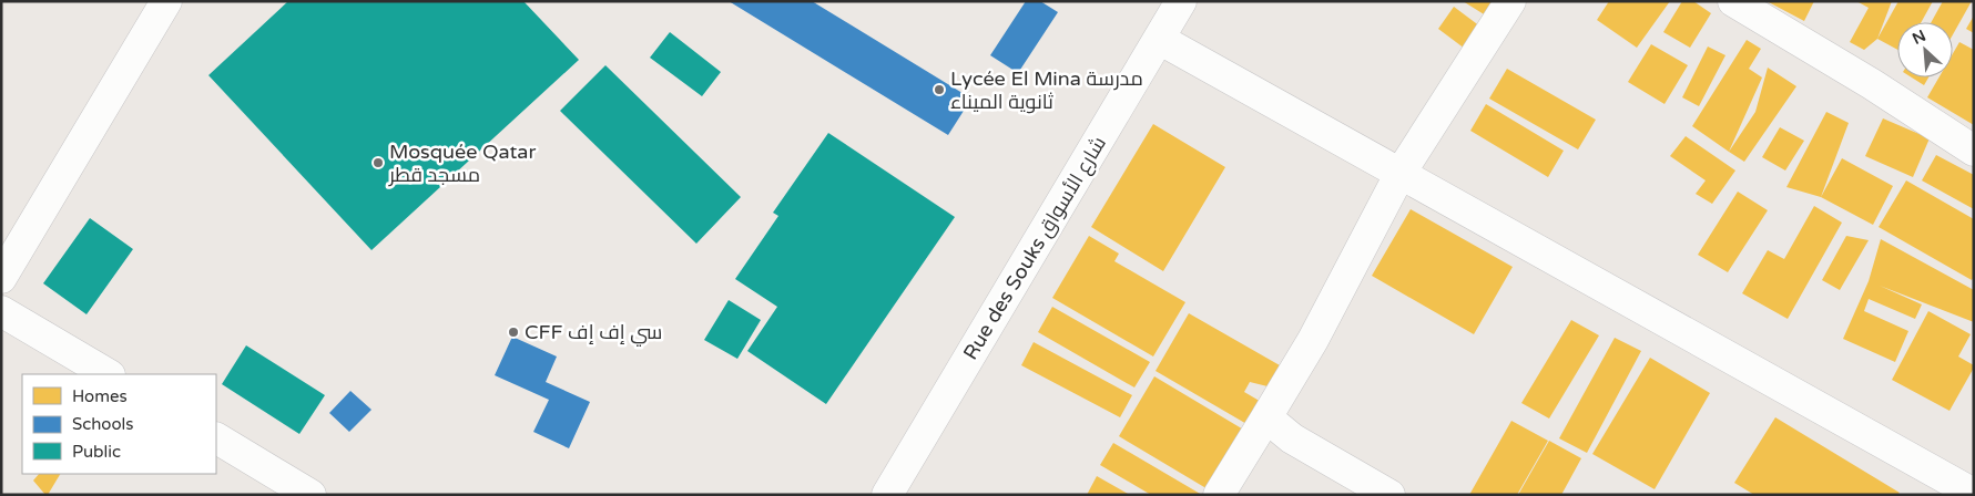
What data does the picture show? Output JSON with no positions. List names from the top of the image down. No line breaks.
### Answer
{"streets":{"street":["Rue des Souks شارع الأسواق"]},"places":["Lycée El Mina مدرسة ثانوية الميناء","Mosquée Qatar مسجد قطر","CFF سي إف إف"],"legend":["Homes","Schools","Public"],"north":"top left"}
